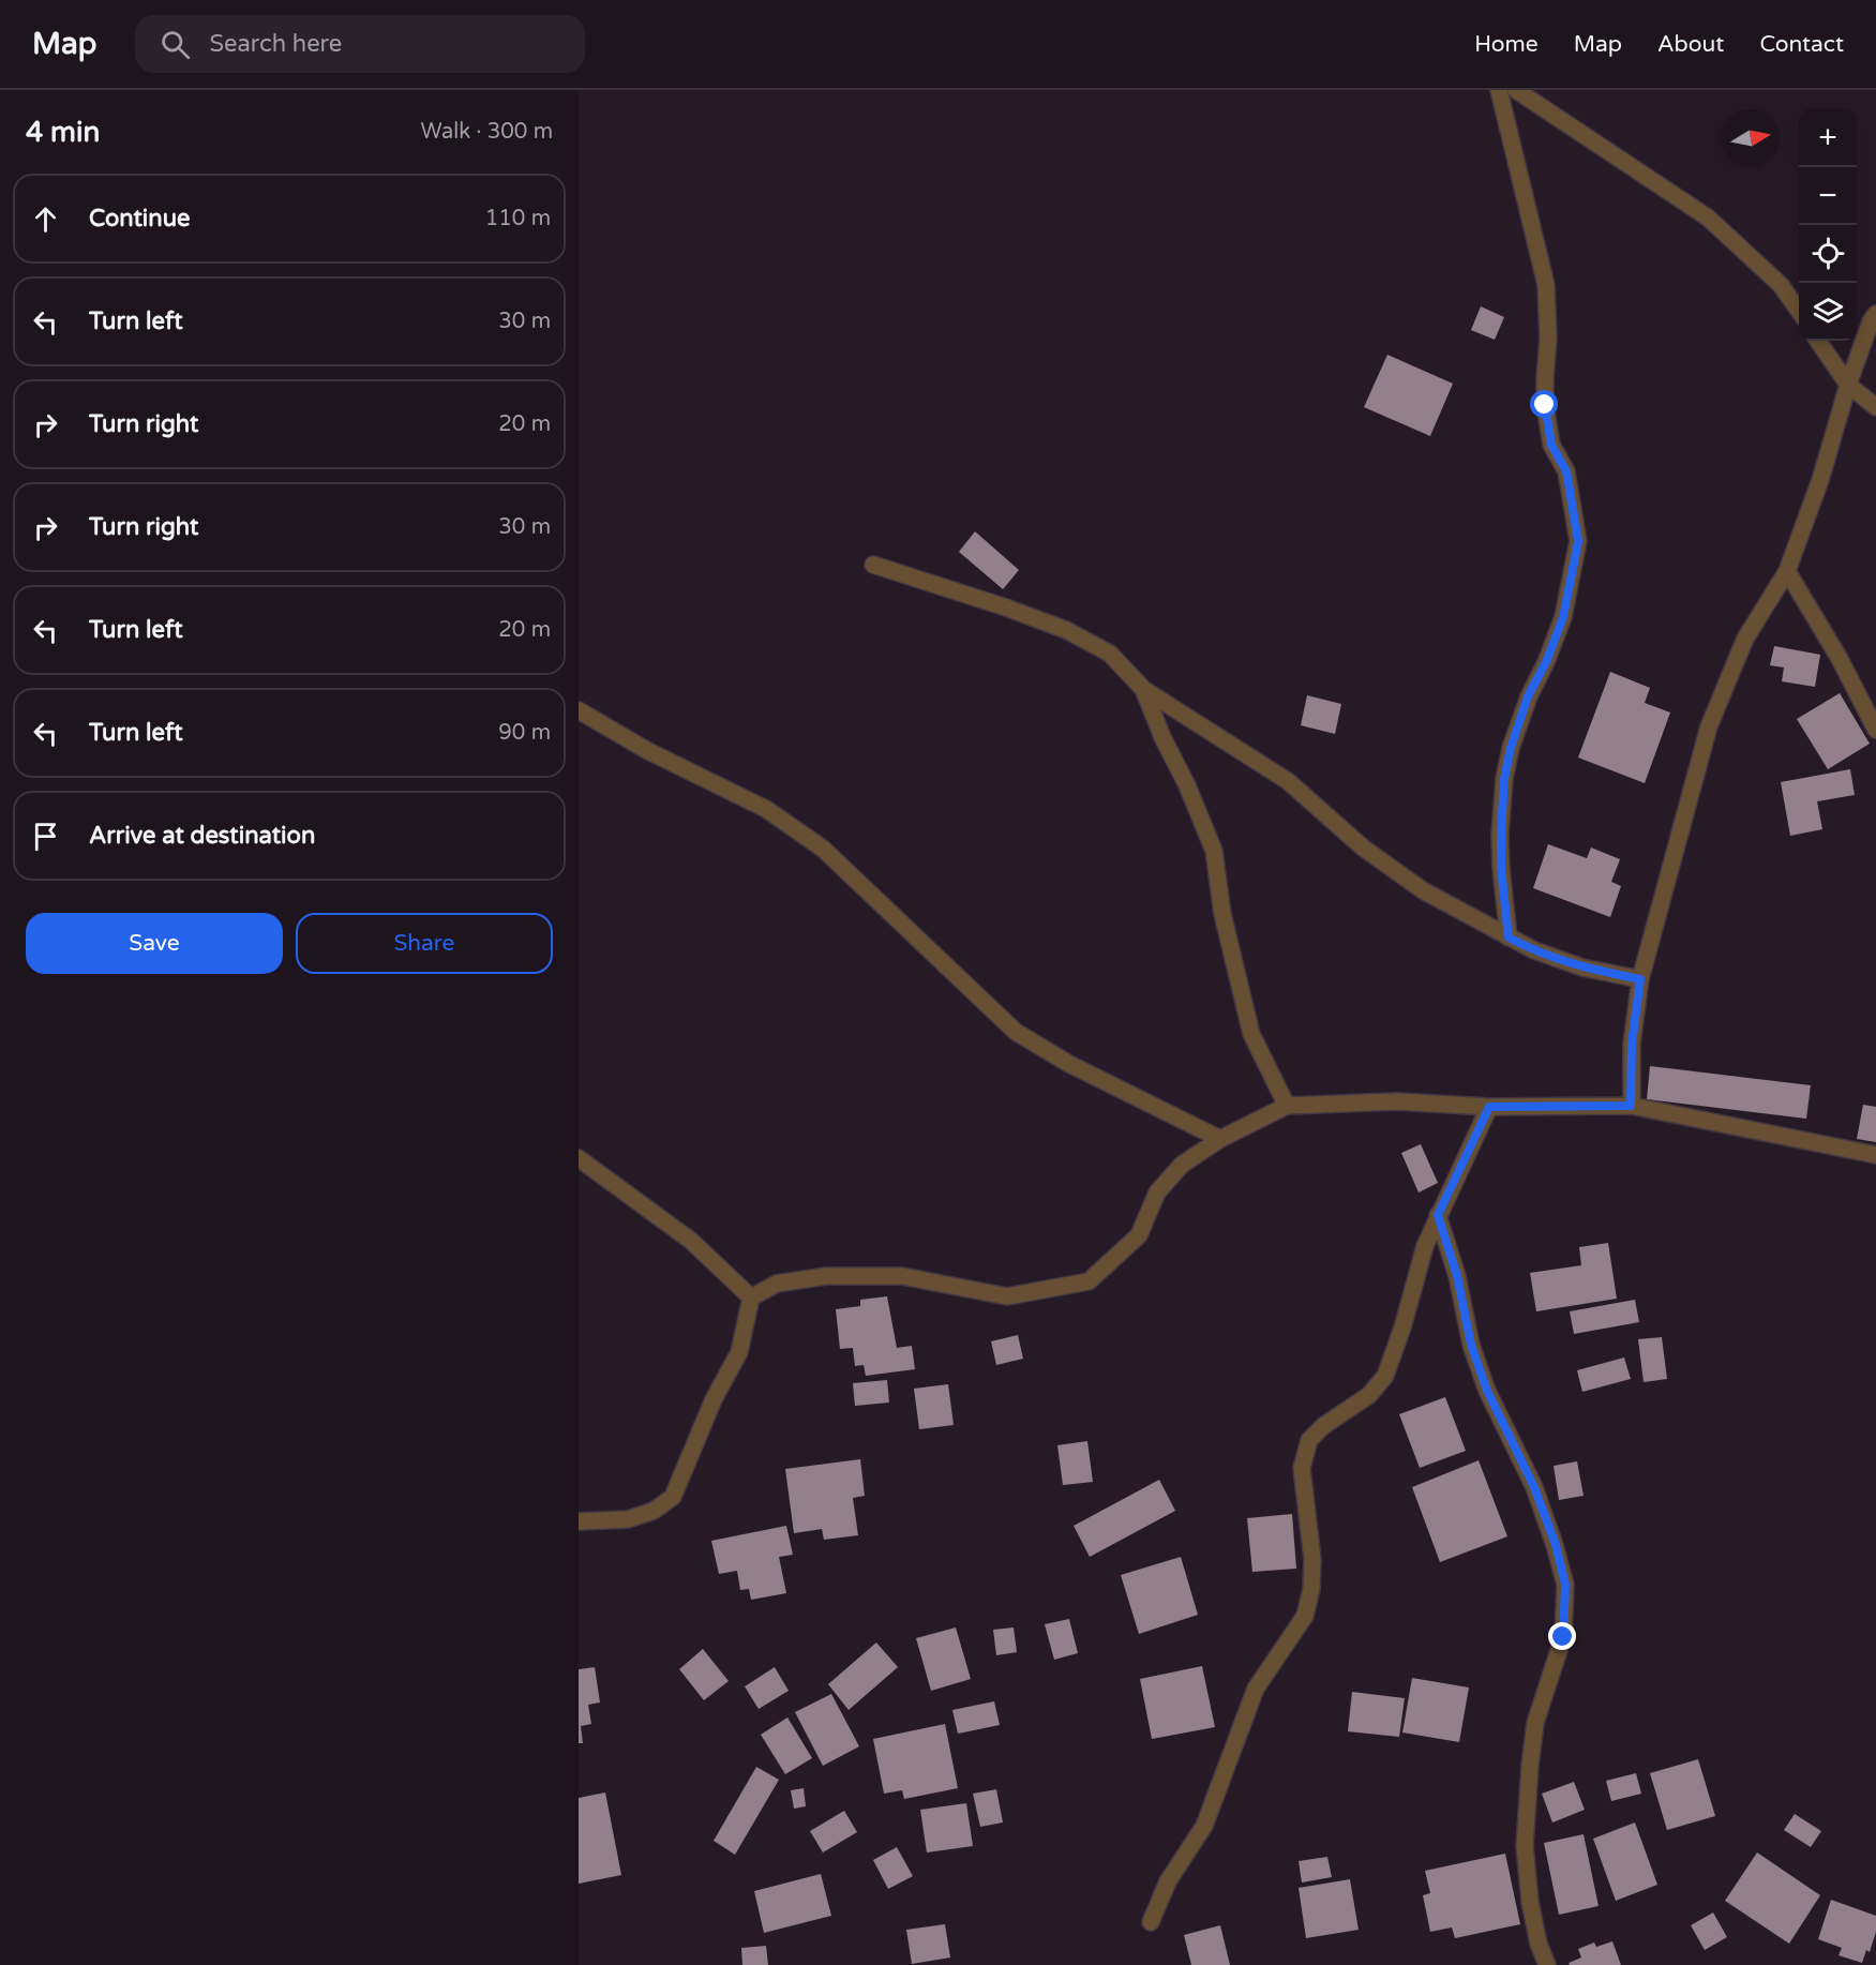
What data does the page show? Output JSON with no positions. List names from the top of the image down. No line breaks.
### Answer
{"north":"right","page":{"header":"Map","search":"Search here","nav":["Home","Map","About","Contact"],"heading":["4 min","Walk · 300 m"],"map_buttons":["+","−"],"list":[["Continue","110 m"],["Turn left","30 m"],["Turn right","20 m"],["Turn right","30 m"],["Turn left","20 m"],["Turn left","90 m"],"Arrive at destination"],"buttons":["Save","Share"]}}
